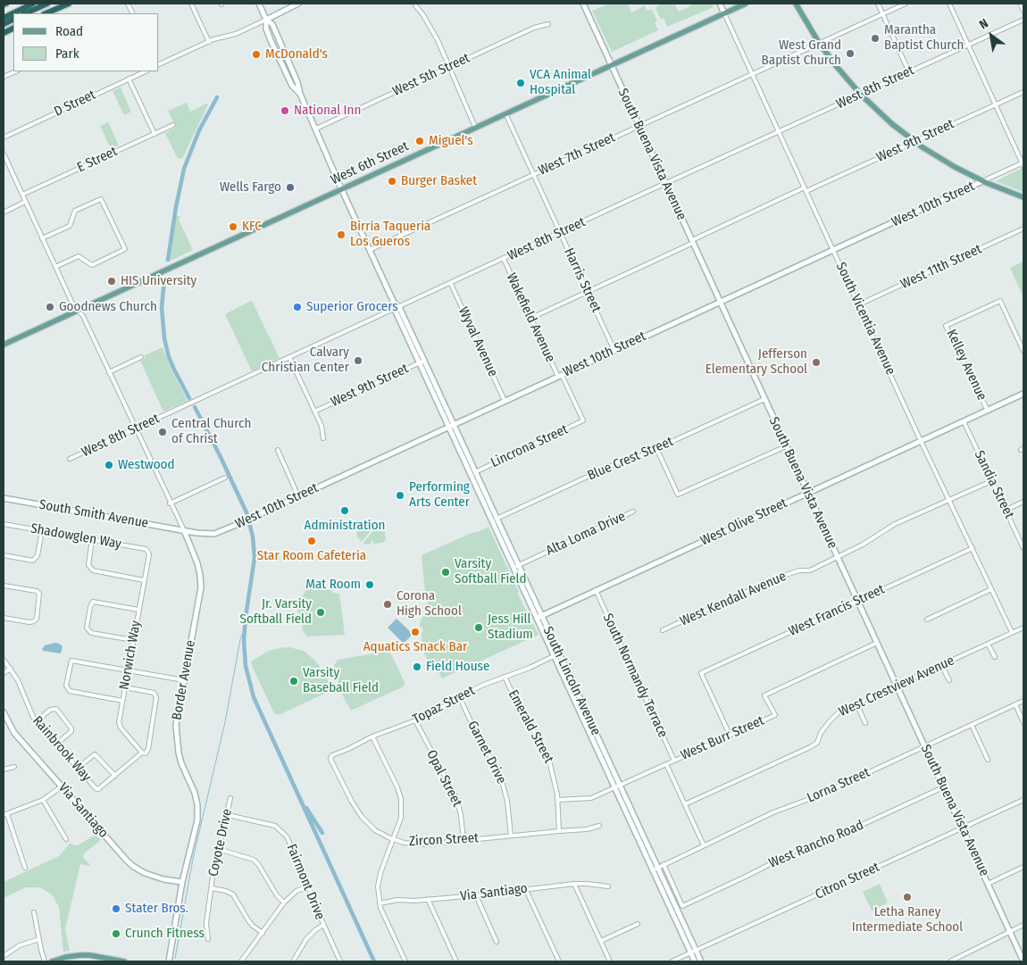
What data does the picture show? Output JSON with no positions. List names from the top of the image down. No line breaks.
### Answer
{"streets":{"main road":["West 6th Street"],"street":["West 5th Street","West 8th Street","D Street","West 9th Street","West 7th Street","South Buena Vista Avenue","E Street","West 10th Street","West 11th Street","Harris Street","Wakefield Avenue","South Vicentia Avenue","Wyval Avenue","Kelley Avenue","Lincrona Street","Blue Crest Street","Sandia Street","South Smith Avenue","West Olive Street","Alta Loma Drive","Shadowglen Way","West Kendall Avenue","West Francis Street","Norwich Way","South Normandy Terrace","Border Avenue","South Lincoln Avenue","West Crestview Avenue","Topaz Street","Emerald Street","West Burr Street","Rainbrook Way","Garnet Drive","Opal Street","Lorna Street","Via Santiago","Zircon Street","Coyote Drive","West Rancho Road","Citron Street","Fairmont Drive"]},"crossings":[["West 5th Street","South Lincoln Avenue"],["West 8th Street","South Buena Vista Avenue"],["West 8th Street","Harris Street"],["West 8th Street","Wakefield Avenue"],["West 8th Street","South Vicentia Avenue"],["West 8th Street","Wyval Avenue"],["West 8th Street","South Lincoln Avenue"],["West 9th Street","South Buena Vista Avenue"],["West 9th Street","Harris Street"],["West 9th Street","Wakefield Avenue"],["West 9th Street","South Vicentia Avenue"],["West 9th Street","South Lincoln Avenue"],["West 7th Street","South Buena Vista Avenue"],["West 7th Street","Harris Street"],["West 7th Street","South Vicentia Avenue"],["West 7th Street","South Lincoln Avenue"],["South Buena Vista Avenue","West 6th Street"],["South Buena Vista Avenue","West 10th Street"],["South Buena Vista Avenue","Blue Crest Street"],["South Buena Vista Avenue","West Olive Street"],["South Buena Vista Avenue","West Kendall Avenue"],["South Buena Vista Avenue","West Francis Street"],["South Buena Vista Avenue","West Crestview Avenue"],["South Buena Vista Avenue","West Burr Street"],["South Buena Vista Avenue","Lorna Street"],["South Buena Vista Avenue","West Rancho Road"],["South Buena Vista Avenue","Citron Street"],["West 6th Street","Harris Street"],["West 6th Street","South Vicentia Avenue"],["West 6th Street","South Lincoln Avenue"],["West 10th Street","Harris Street"],["West 10th Street","Wakefield Avenue"],["West 10th Street","South Vicentia Avenue"],["West 10th Street","Wyval Avenue"],["West 10th Street","South Smith Avenue"],["West 10th Street","Border Avenue"],["West 10th Street","South Lincoln Avenue"],["West 11th Street","South Vicentia Avenue"],["Wakefield Avenue","Lincrona Street"],["South Vicentia Avenue","West Olive Street"],["South Vicentia Avenue","West Kendall Avenue"],["South Vicentia Avenue","West Francis Street"],["South Vicentia Avenue","West Crestview Avenue"],["Kelley Avenue","West Olive Street"],["Lincrona Street","South Lincoln Avenue"],["Blue Crest Street","South Lincoln Avenue"],["Sandia Street","West Olive Street"],["Sandia Street","West Kendall Avenue"],["South Smith Avenue","Border Avenue"],["West Olive Street","South Normandy Terrace"],["West Olive Street","South Lincoln Avenue"],["Alta Loma Drive","South Lincoln Avenue"],["Shadowglen Way","Norwich Way"],["West Francis Street","West Burr Street"],["South Normandy Terrace","West Burr Street"],["Border Avenue","Via Santiago"],["South Lincoln Avenue","Topaz Street"],["South Lincoln Avenue","West Burr Street"],["South Lincoln Avenue","Lorna Street"],["South Lincoln Avenue","Citron Street"],["Topaz Street","Emerald Street"],["Topaz Street","Garnet Drive"],["Topaz Street","Opal Street"],["Topaz Street","Zircon Street"],["Emerald Street","West Burr Street"],["Emerald Street","Zircon Street"],["Garnet Drive","Zircon Street"],["Opal Street","Zircon Street"],["Lorna Street","West Rancho Road"],["Coyote Drive","Fairmont Drive"]],"places":["Marantha Baptist Church","West Grand Baptist Church","McDonald's","VCA Animal Hospital","National Inn","Miguel's","Burger Basket","Wells Fargo","KFC","Birria Taqueria Los Gueros","HIS University","Goodnews Church","Superior Grocers","Calvary Christian Center","Jefferson Elementary School","Central Church of Christ","Westwood","Performing Arts Center","Administration","Star Room Cafeteria","Varsity Softball Field","Mat Room","Corona High School","Jr. Varsity Softball Field","Jess Hill Stadium","Aquatics Snack Bar","Field House","Varsity Baseball Field","Letha Raney Intermediate School","Stater Bros.","Crunch Fitness"],"legend":["Road","Park"],"north":"top left"}
